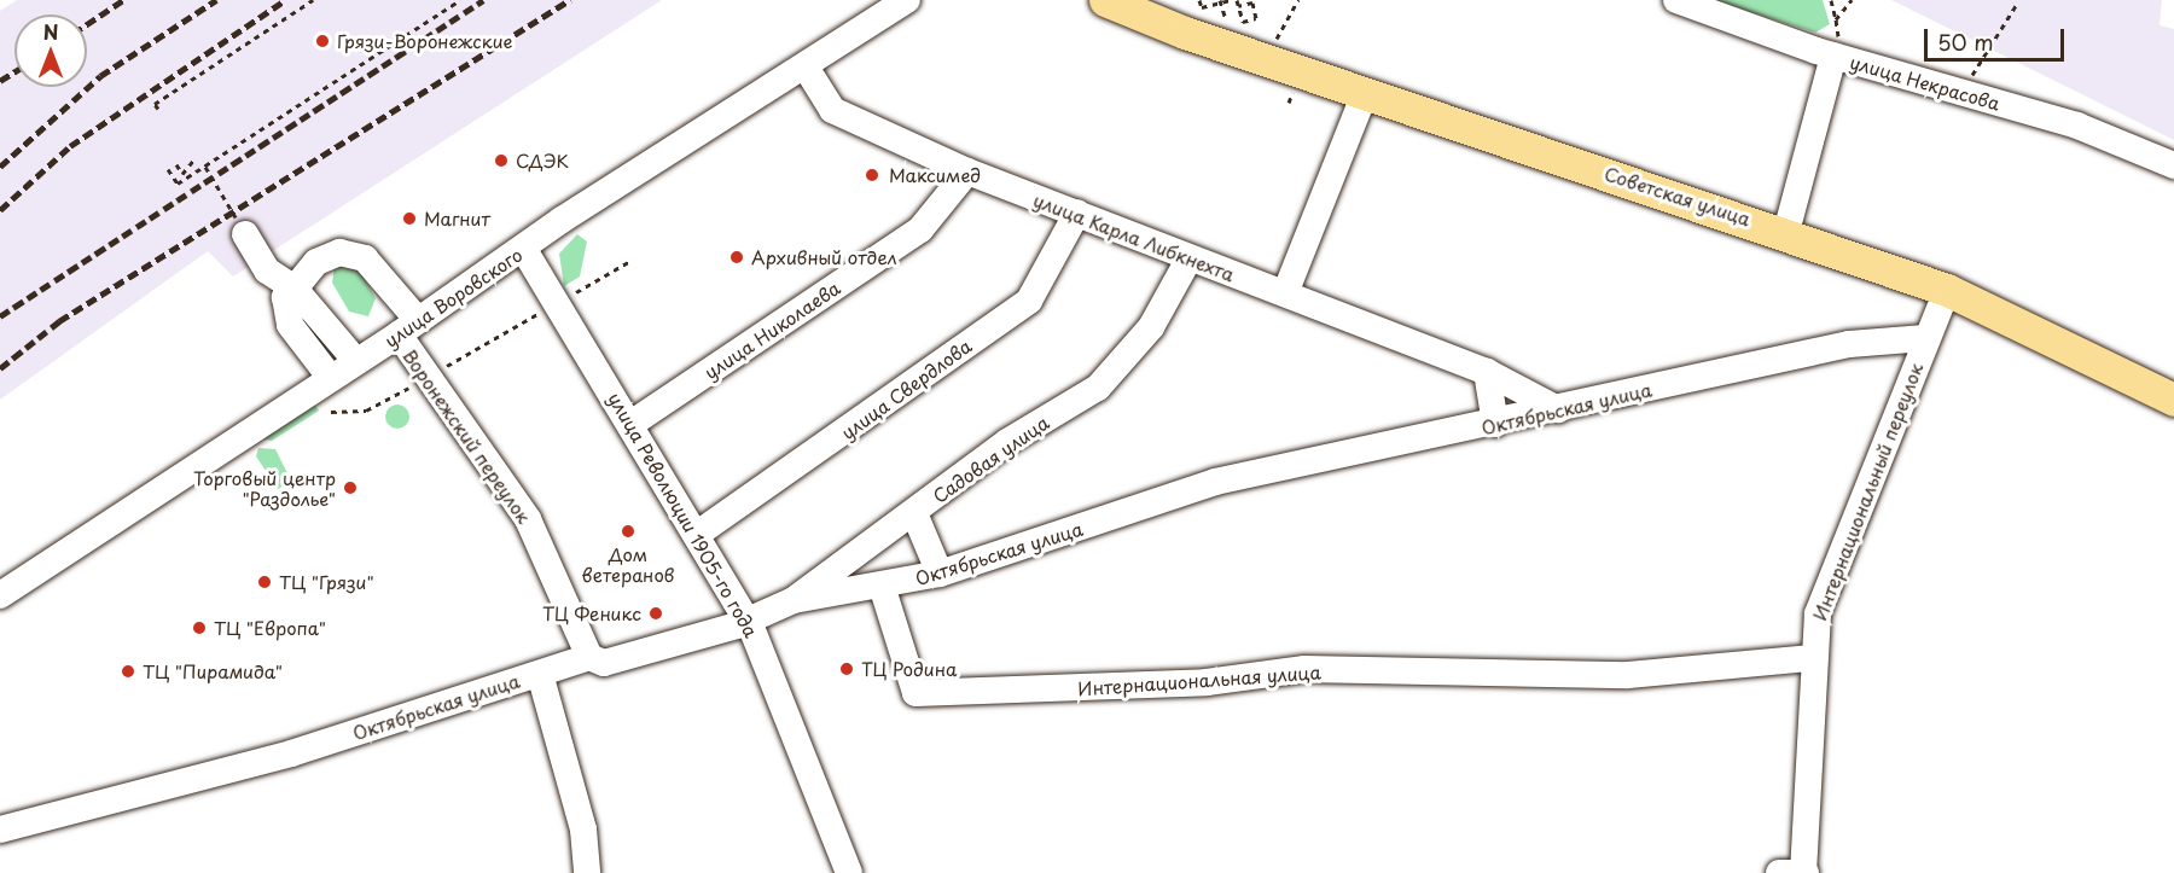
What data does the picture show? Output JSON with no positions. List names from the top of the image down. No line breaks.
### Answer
{"streets":{"main road":["Советская улица"],"street":["улица Некрасова","улица Карла Либкнехта","улица Воровского","улица Николаева","улица Свердлова","Октябрьская улица","Воронежский переулок","Садовая улица","Интернациональный переулок","улица Революции 1905-го года","Интернациональная улица"]},"crossings":[["Советская улица","Интернациональный переулок"],["улица Карла Либкнехта","улица Воровского"],["улица Карла Либкнехта","улица Николаева"],["улица Карла Либкнехта","улица Свердлова"],["улица Карла Либкнехта","Октябрьская улица"],["улица Карла Либкнехта","Садовая улица"],["улица Воровского","Воронежский переулок"],["улица Воровского","улица Революции 1905-го года"],["улица Николаева","улица Революции 1905-го года"],["улица Свердлова","улица Революции 1905-го года"],["Октябрьская улица","Воронежский переулок"],["Октябрьская улица","Садовая улица"],["Октябрьская улица","Интернациональный переулок"],["Октябрьская улица","улица Революции 1905-го года"],["Октябрьская улица","Интернациональная улица"],["Интернациональный переулок","Интернациональная улица"]],"places":["Грязи-Воронежские","СДЭК","Максимед","Магнит","Архивный отдел","Торговый центр \"Раздолье\"","Дом ветеранов","ТЦ \"Грязи\"","ТЦ Феникс","ТЦ \"Европа\"","ТЦ Родина","ТЦ \"Пирамида\""],"scale_bar":"50 m","north":"top"}
